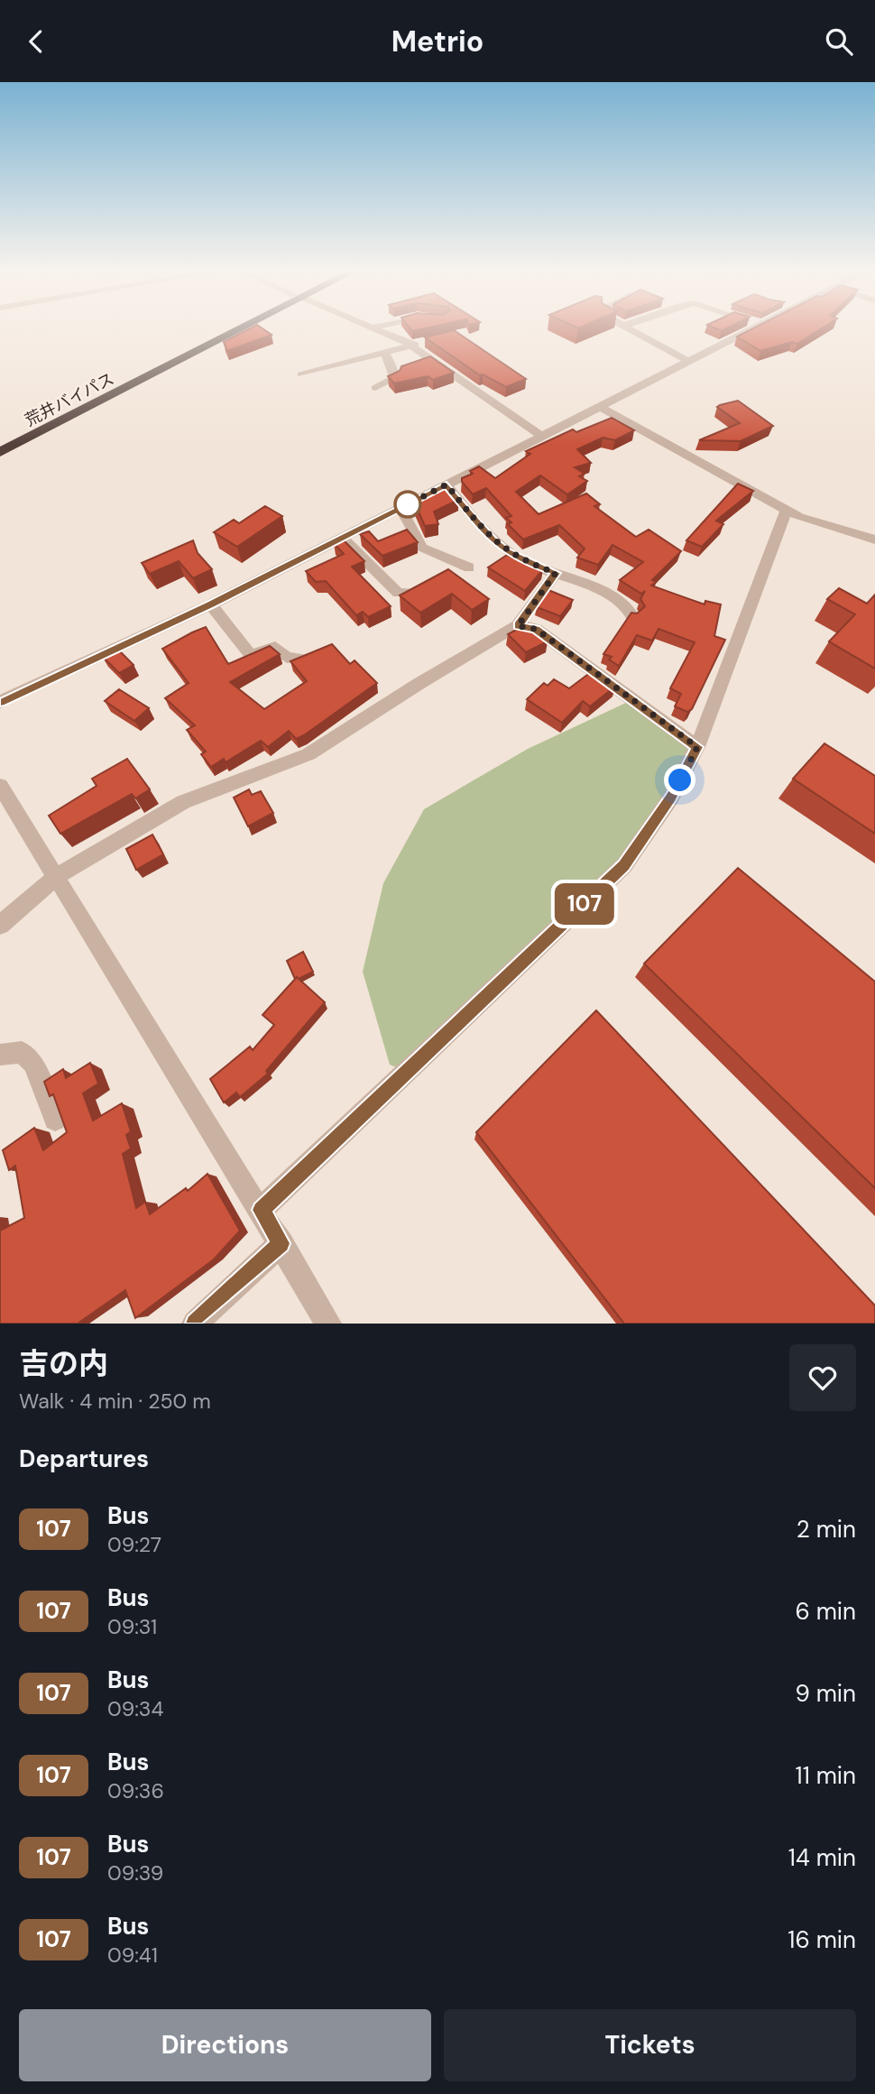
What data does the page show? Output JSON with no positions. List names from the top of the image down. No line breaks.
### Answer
{"streets":{"highway":["荒井バイパス"]},"lines":["bus line 107"],"page":{"header":"Metrio","on_map":"107","heading":[["吉の内","Walk · 4 min · 250 m"],"Departures"],"list":[{"mark":"107","name":"Bus","note":"09:27","value":"2 min"},{"mark":"107","name":"Bus","note":"09:31","value":"6 min"},{"mark":"107","name":"Bus","note":"09:34","value":"9 min"},{"mark":"107","name":"Bus","note":"09:36","value":"11 min"},{"mark":"107","name":"Bus","note":"09:39","value":"14 min"},{"mark":"107","name":"Bus","note":"09:41","value":"16 min"}],"buttons":["Directions","Tickets"]}}
